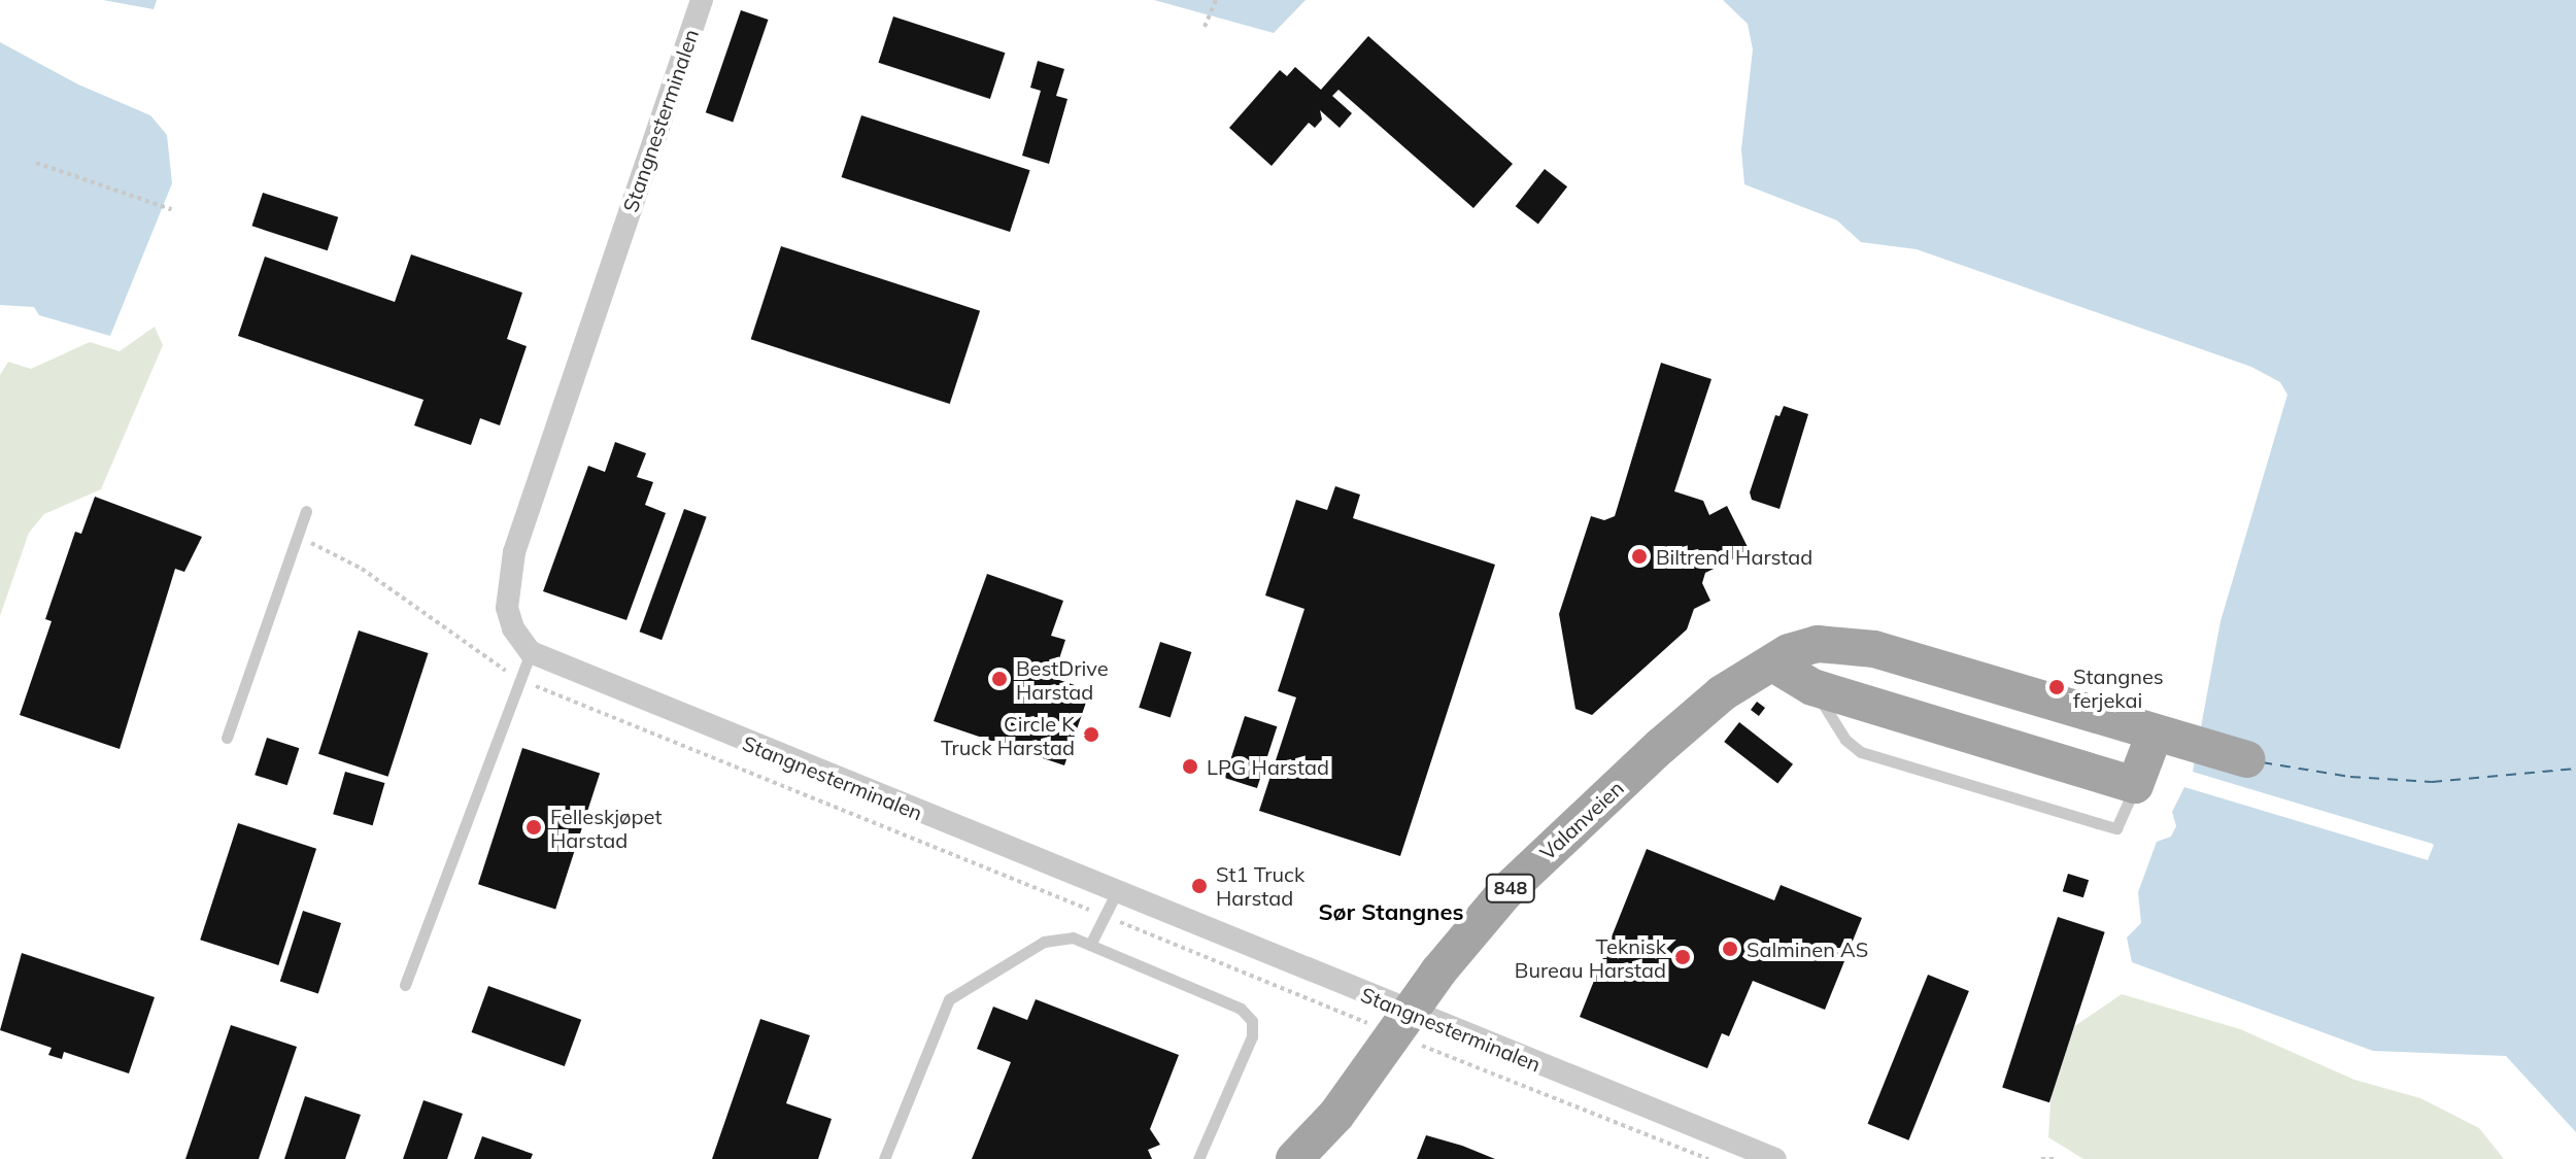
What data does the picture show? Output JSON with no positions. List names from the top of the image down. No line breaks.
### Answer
{"streets":{"main road":["Valanveien","848"],"street":["Stangnesterminalen"]},"crossings":[["Stangnesterminalen","Valanveien"],["Valanveien","848"]],"districts":["Sør Stangnes"],"places":["Biltrend Harstad","BestDrive Harstad","Stangnes ferjekai","Circle K Truck Harstad","LPG Harstad","Felleskjøpet Harstad","St1 Truck Harstad","Salminen AS","Teknisk Bureau Harstad"]}
